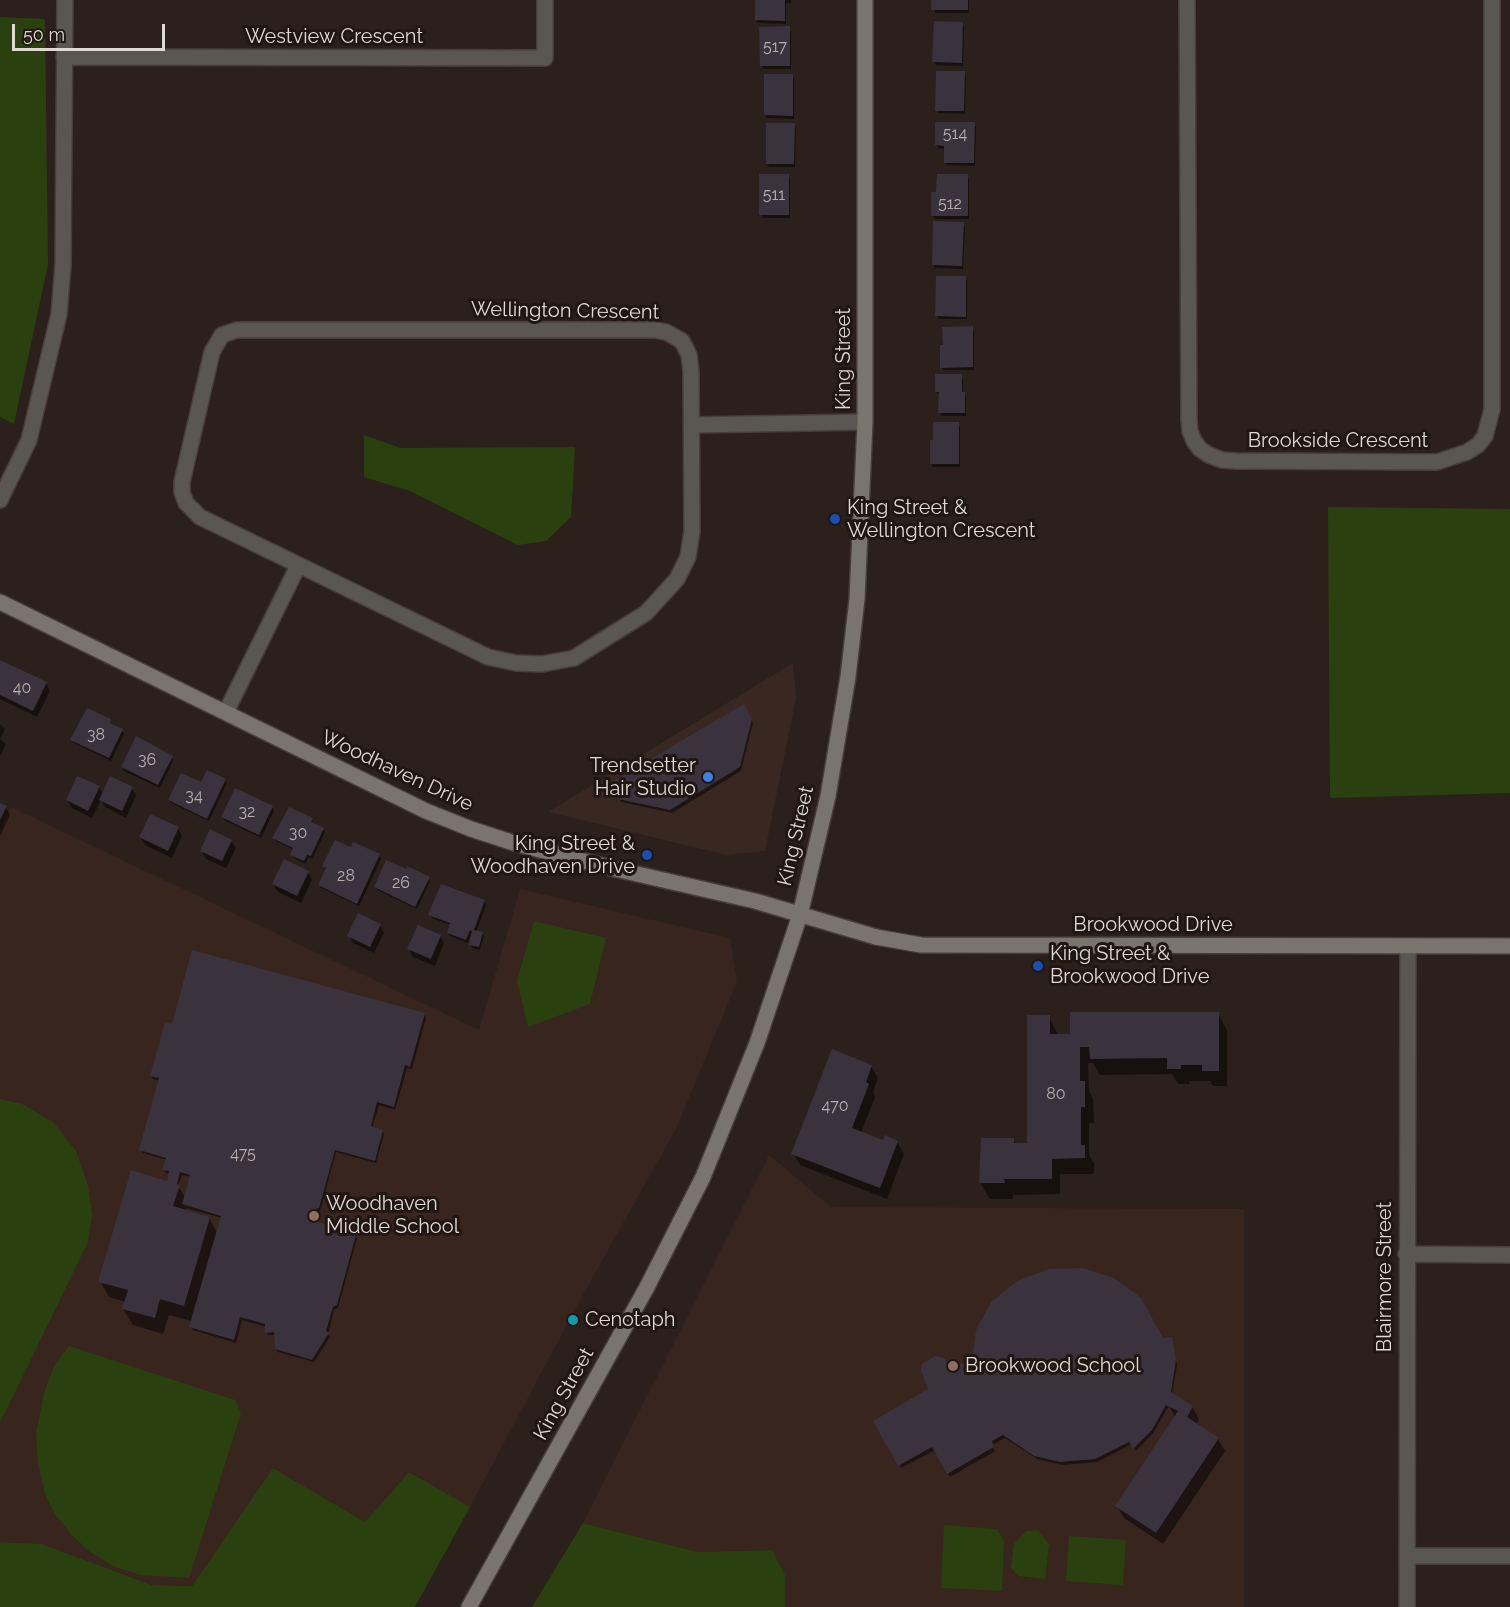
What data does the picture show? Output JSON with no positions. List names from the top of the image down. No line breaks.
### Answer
{"streets":{"street":["Westview Crescent","Wellington Crescent","King Street","Brookside Crescent","Woodhaven Drive","Brookwood Drive","Blairmore Street"]},"crossings":[["King Street","Woodhaven Drive"],["King Street","Brookwood Drive"],["Woodhaven Drive","Brookwood Drive"],["Brookwood Drive","Blairmore Street"]],"places":["King Street & Wellington Crescent","Trendsetter Hair Studio","King Street & Woodhaven Drive","King Street & Brookwood Drive","Woodhaven Middle School","Cenotaph","Brookwood School"],"house_numbers":["517","514","511","512","40","38","36","34","32","30","28","26","80","470","475"],"scale_bar":"50 m"}
